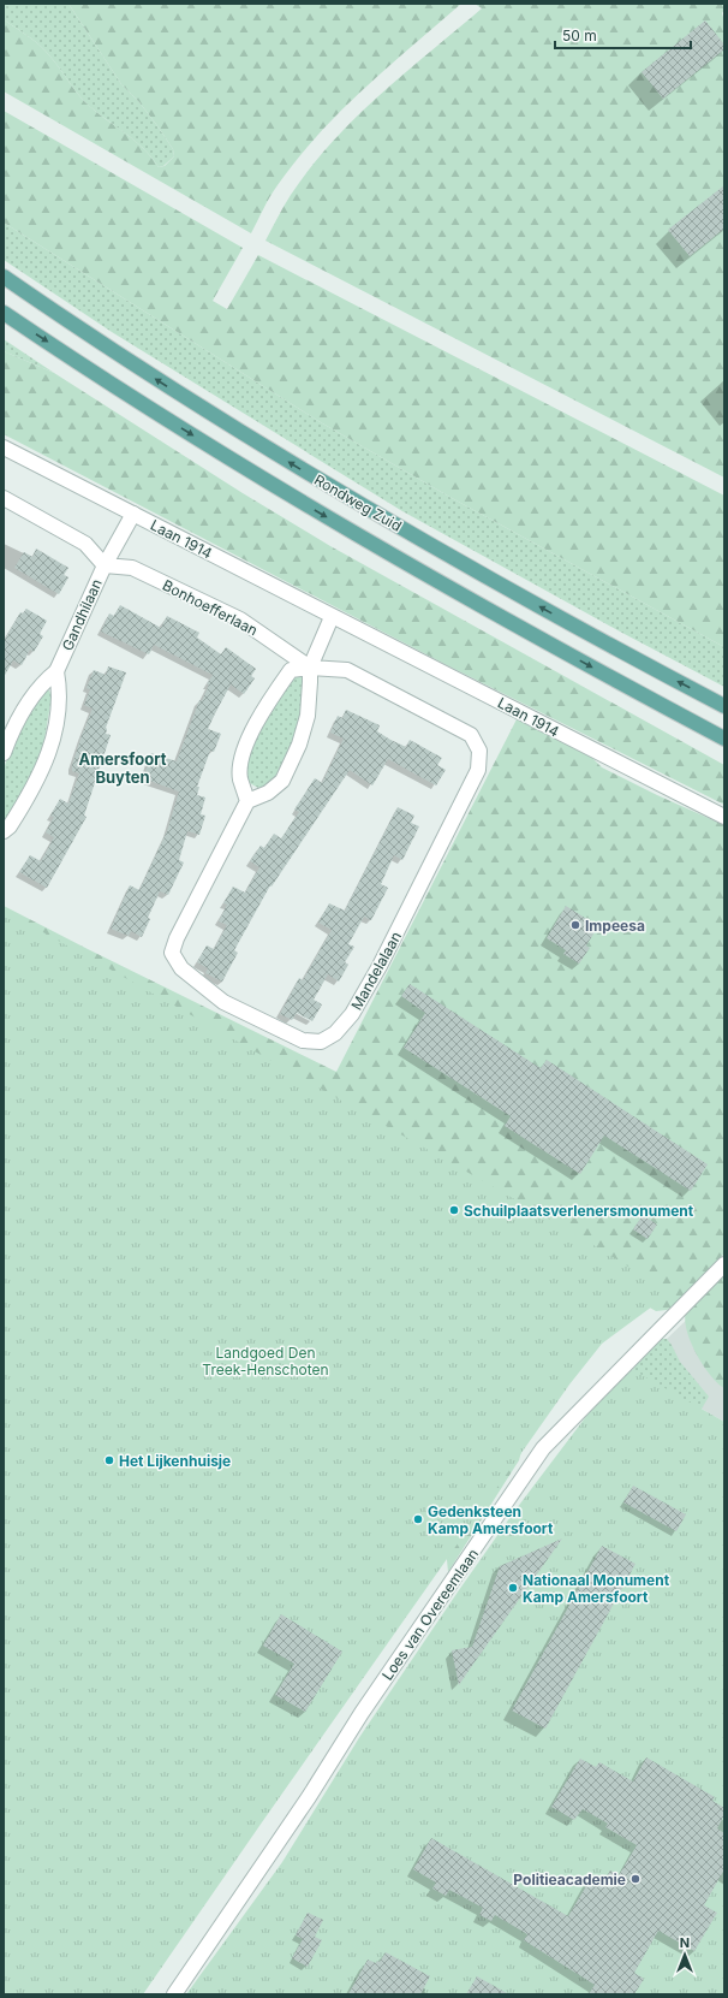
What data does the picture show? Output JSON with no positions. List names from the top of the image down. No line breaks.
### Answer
{"streets":{"main road":["Rondweg Zuid"],"street":["Laan 1914","Bonhoefferlaan","Gandhilaan","Mandelalaan","Loes van Overeemlaan"]},"crossings":[["Laan 1914","Bonhoefferlaan"],["Laan 1914","Gandhilaan"],["Bonhoefferlaan","Gandhilaan"],["Bonhoefferlaan","Mandelalaan"]],"districts":["Amersfoort Buyten"],"parks":["Landgoed Den Treek-Henschoten"],"places":["Impeesa","Schuilplaatsverlenersmonument","Het Lijkenhuisje","Gedenksteen Kamp Amersfoort","Nationaal Monument Kamp Amersfoort","Politieacademie"],"scale_bar":"50 m","north":"top"}
